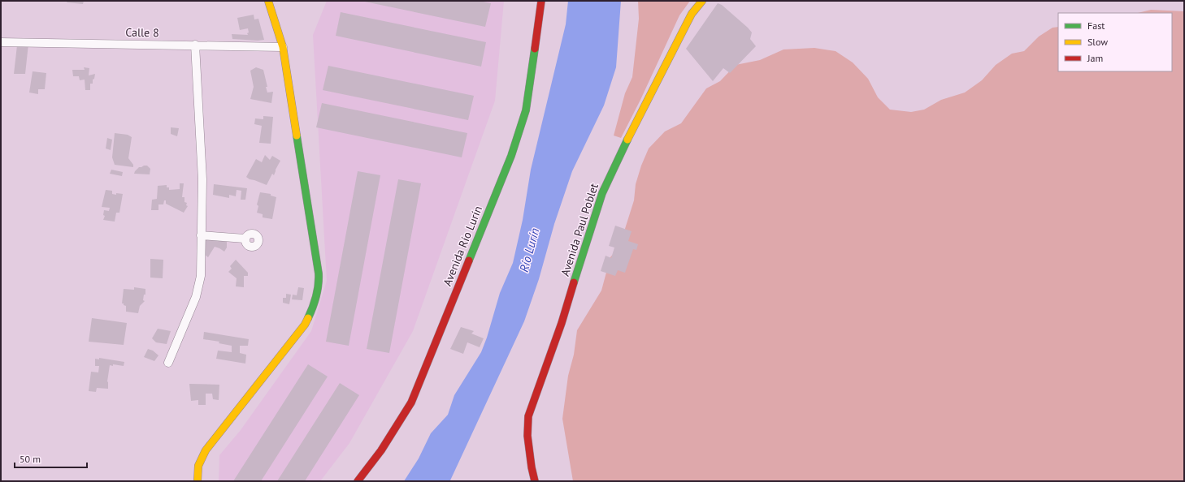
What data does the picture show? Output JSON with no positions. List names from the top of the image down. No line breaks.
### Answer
{"streets":{"street":["Calle 8","Avenida Paul Poblet","Avenida Río Lurín"]},"water":["Río Lurín"],"legend":["Fast","Slow","Jam"],"scale_bar":"50 m"}
